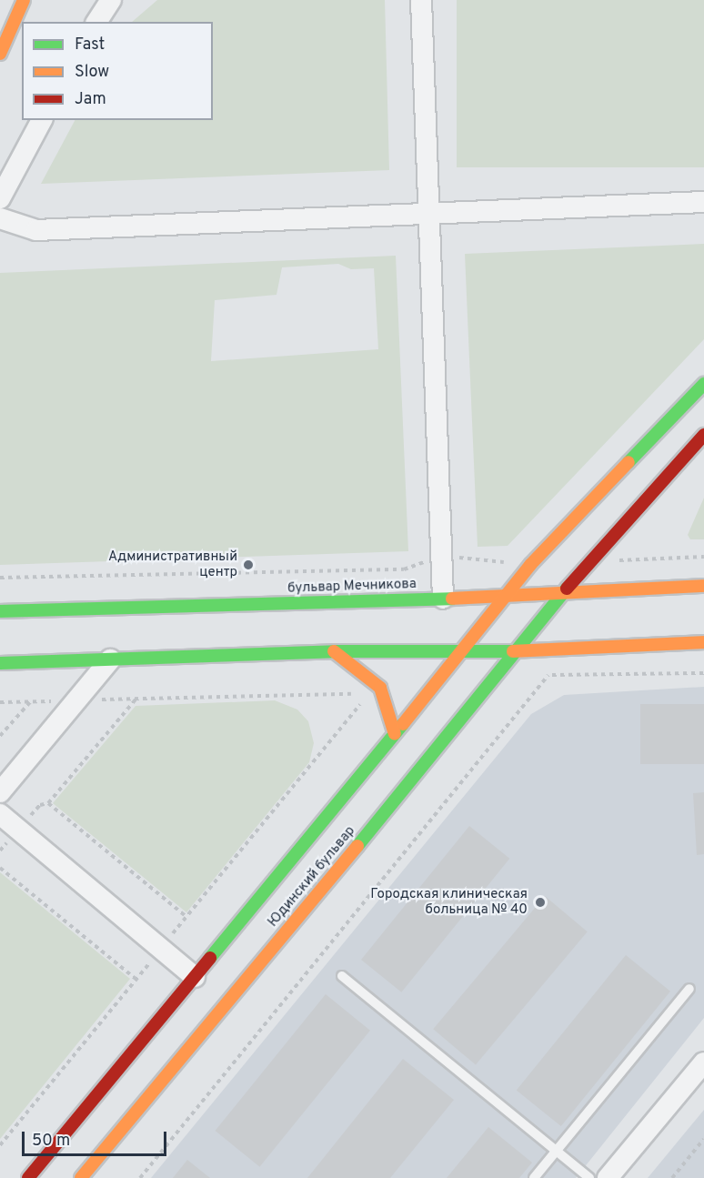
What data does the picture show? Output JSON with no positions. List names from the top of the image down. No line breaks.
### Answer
{"streets":{"street":["бульвар Мечникова","Юдинский бульвар"]},"crossings":[["бульвар Мечникова","Юдинский бульвар"]],"places":["Административный центр","Городская клиническая больница № 40"],"legend":["Fast","Slow","Jam"],"scale_bar":"50 m"}
